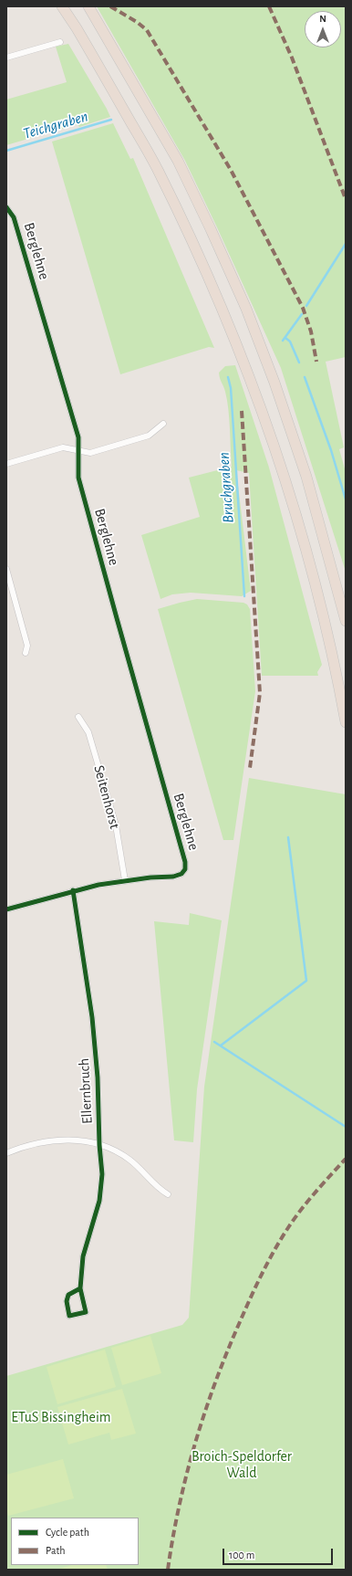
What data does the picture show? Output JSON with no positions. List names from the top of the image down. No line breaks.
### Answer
{"streets":{"street":["Berglehne","Seitenhorst","Ellernbruch"]},"crossings":[["Berglehne","Seitenhorst"]],"water":["Teichgraben","Bruchgraben"],"parks":["ETuS Bissingheim","Broich-Speldorfer Wald"],"legend":["Cycle path","Path"],"scale_bar":"100 m","north":"top"}
